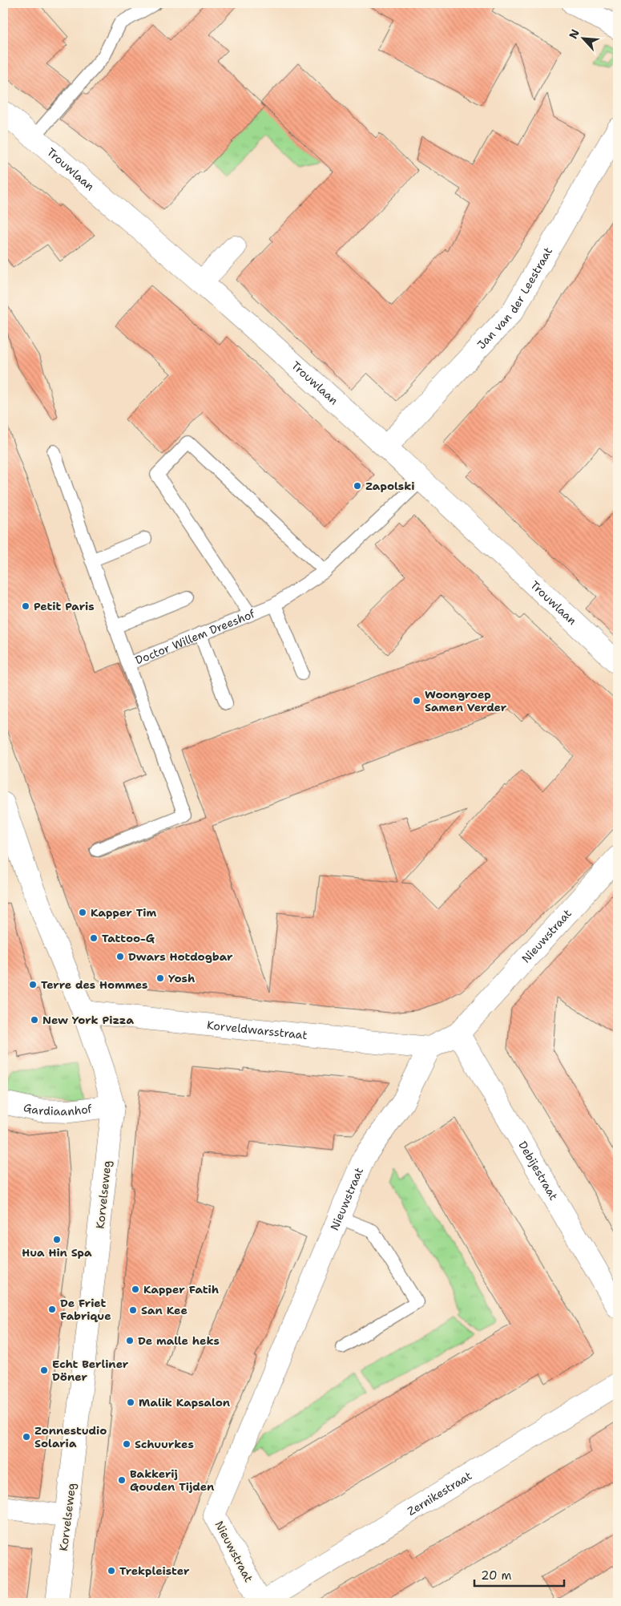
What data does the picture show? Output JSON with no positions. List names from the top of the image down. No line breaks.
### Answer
{"streets":{"street":["Trouwlaan","Jan van der Leestraat","Nieuwstraat","Korveldwarsstraat","Gardiaanhof","Debijestraat","Korvelseweg","Zernikestraat"],"lane":["Doctor Willem Dreeshof"]},"crossings":[["Trouwlaan","Jan van der Leestraat"],["Trouwlaan","Doctor Willem Dreeshof"],["Nieuwstraat","Korveldwarsstraat"],["Nieuwstraat","Debijestraat"],["Nieuwstraat","Zernikestraat"],["Korveldwarsstraat","Korvelseweg"],["Gardiaanhof","Korvelseweg"]],"places":["Zapolski","Petit Paris","Woongroep Samen Verder","Kapper Tim","Tattoo-G","Dwars Hotdogbar","Yosh","Terre des Hommes","New York Pizza","Hua Hin Spa","Kapper Fatih","De Friet Fabrique","San Kee","De malle heks","Echt Berliner Döner","Malik Kapsalon","Zonnestudio Solaria","Schuurkes","Bakkerij Gouden Tijden","Trekpleister"],"scale_bar":"20 m","north":"top left"}
